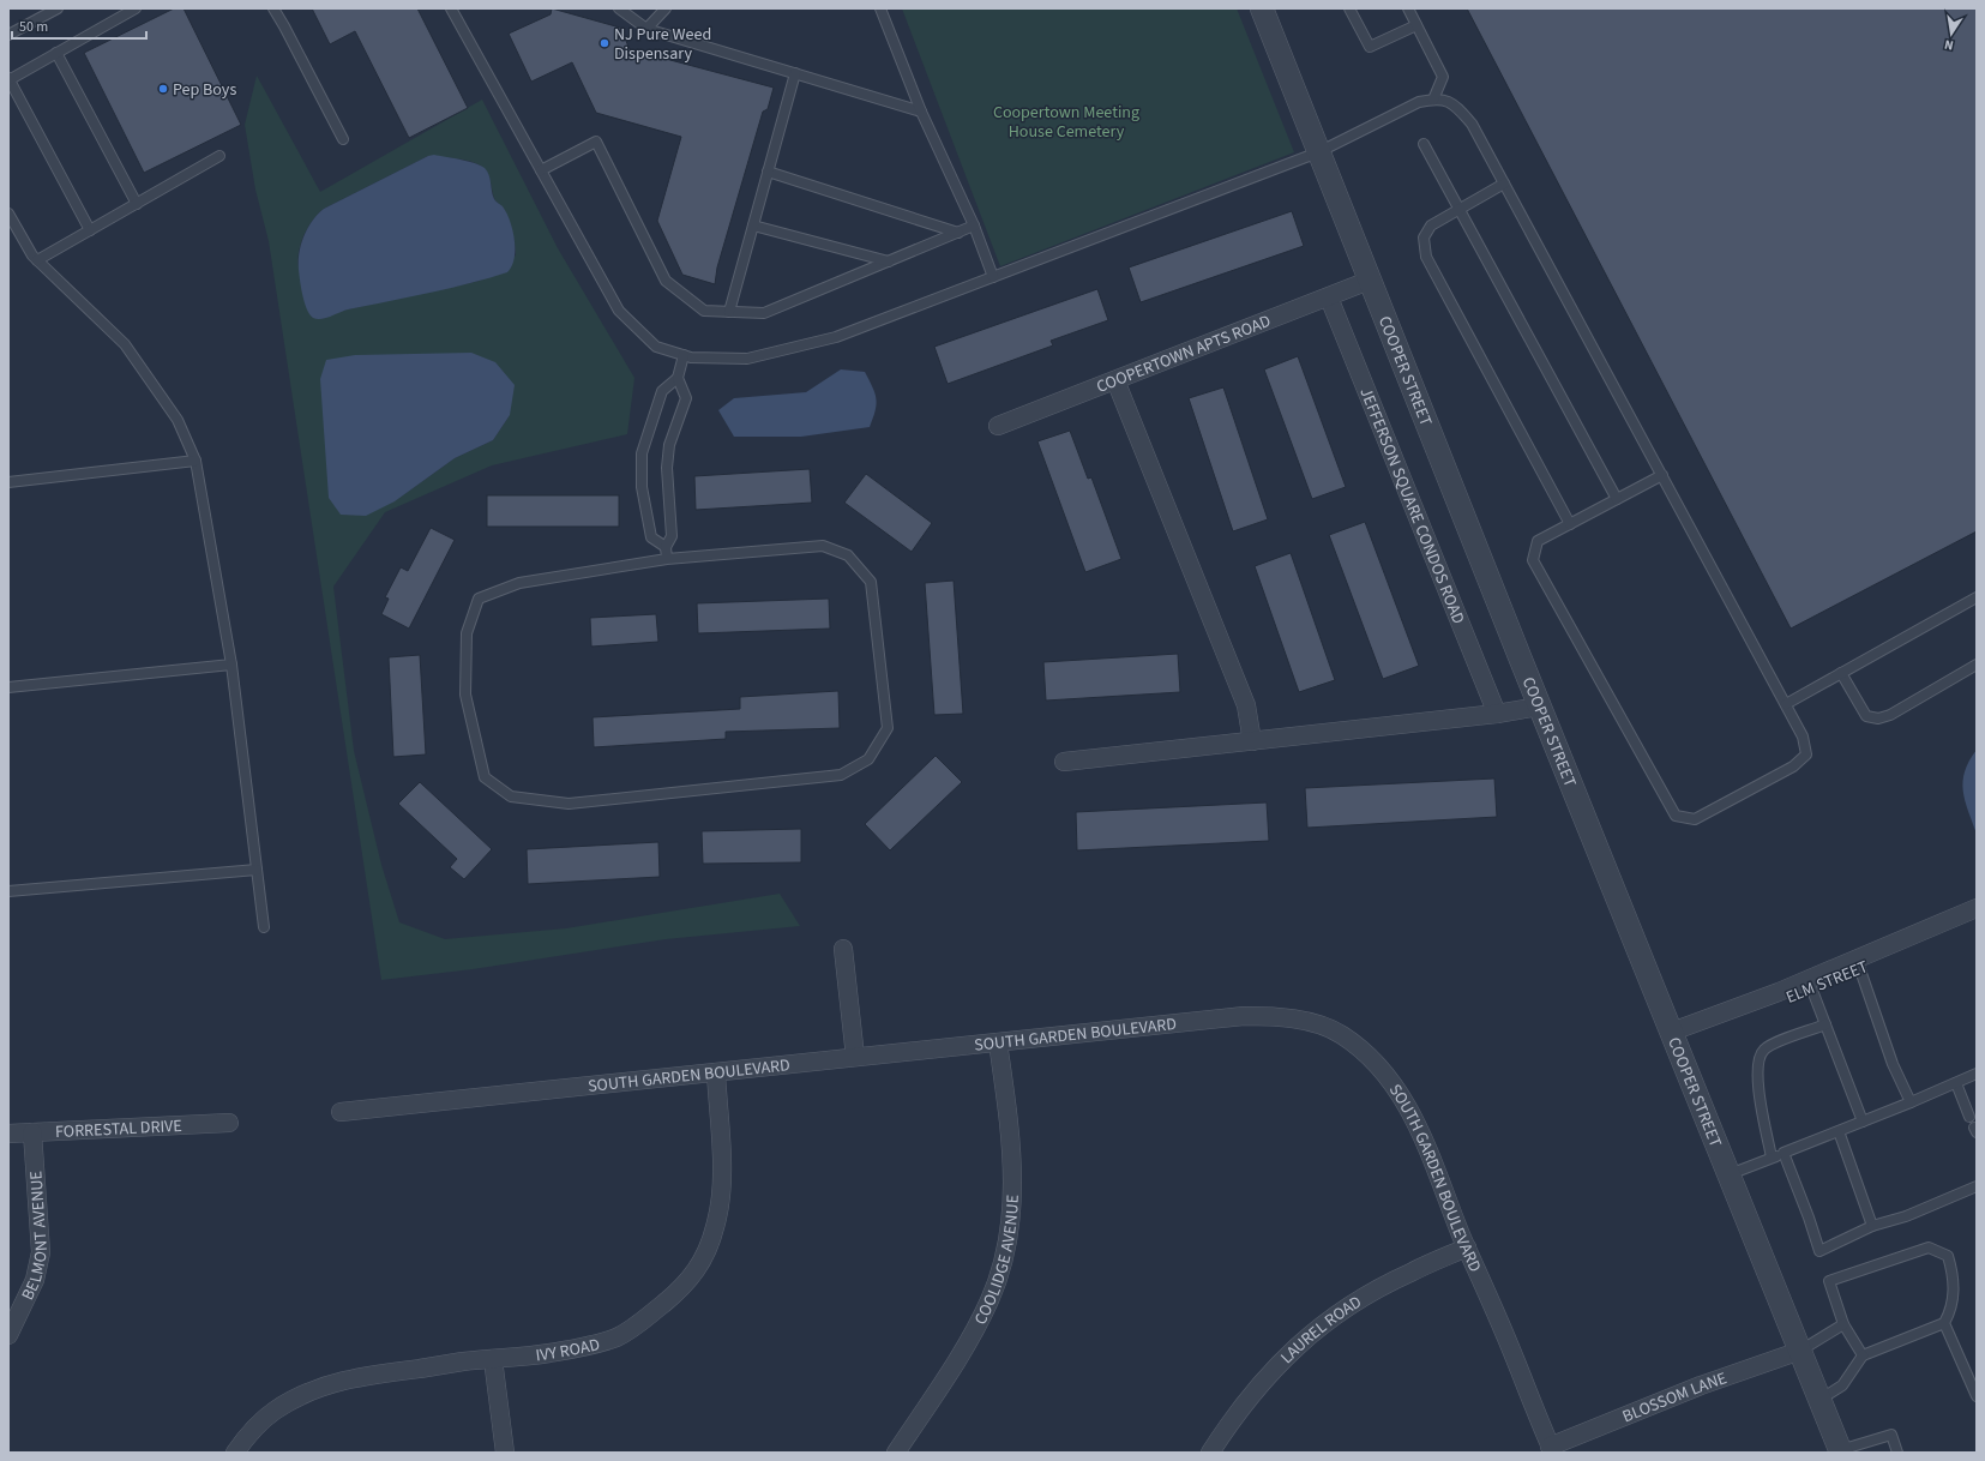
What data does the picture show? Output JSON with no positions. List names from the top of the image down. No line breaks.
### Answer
{"streets":{"street":["COOPERTOWN APTS ROAD","COOPER STREET","JEFFERSON SQUARE CONDOS ROAD","ELM STREET","SOUTH GARDEN BOULEVARD","FORRESTAL DRIVE","BELMONT AVENUE","COOLIDGE AVENUE","LAUREL ROAD","IVY ROAD","BLOSSOM LANE"]},"crossings":[["COOPERTOWN APTS ROAD","COOPER STREET"],["COOPERTOWN APTS ROAD","JEFFERSON SQUARE CONDOS ROAD"],["COOPER STREET","ELM STREET"],["COOPER STREET","BLOSSOM LANE"],["SOUTH GARDEN BOULEVARD","COOLIDGE AVENUE"],["SOUTH GARDEN BOULEVARD","LAUREL ROAD"],["SOUTH GARDEN BOULEVARD","IVY ROAD"],["SOUTH GARDEN BOULEVARD","BLOSSOM LANE"],["FORRESTAL DRIVE","BELMONT AVENUE"]],"parks":["Coopertown Meeting House Cemetery"],"places":["NJ Pure Weed Dispensary","Pep Boys"],"scale_bar":"50 m","north":"bottom"}
